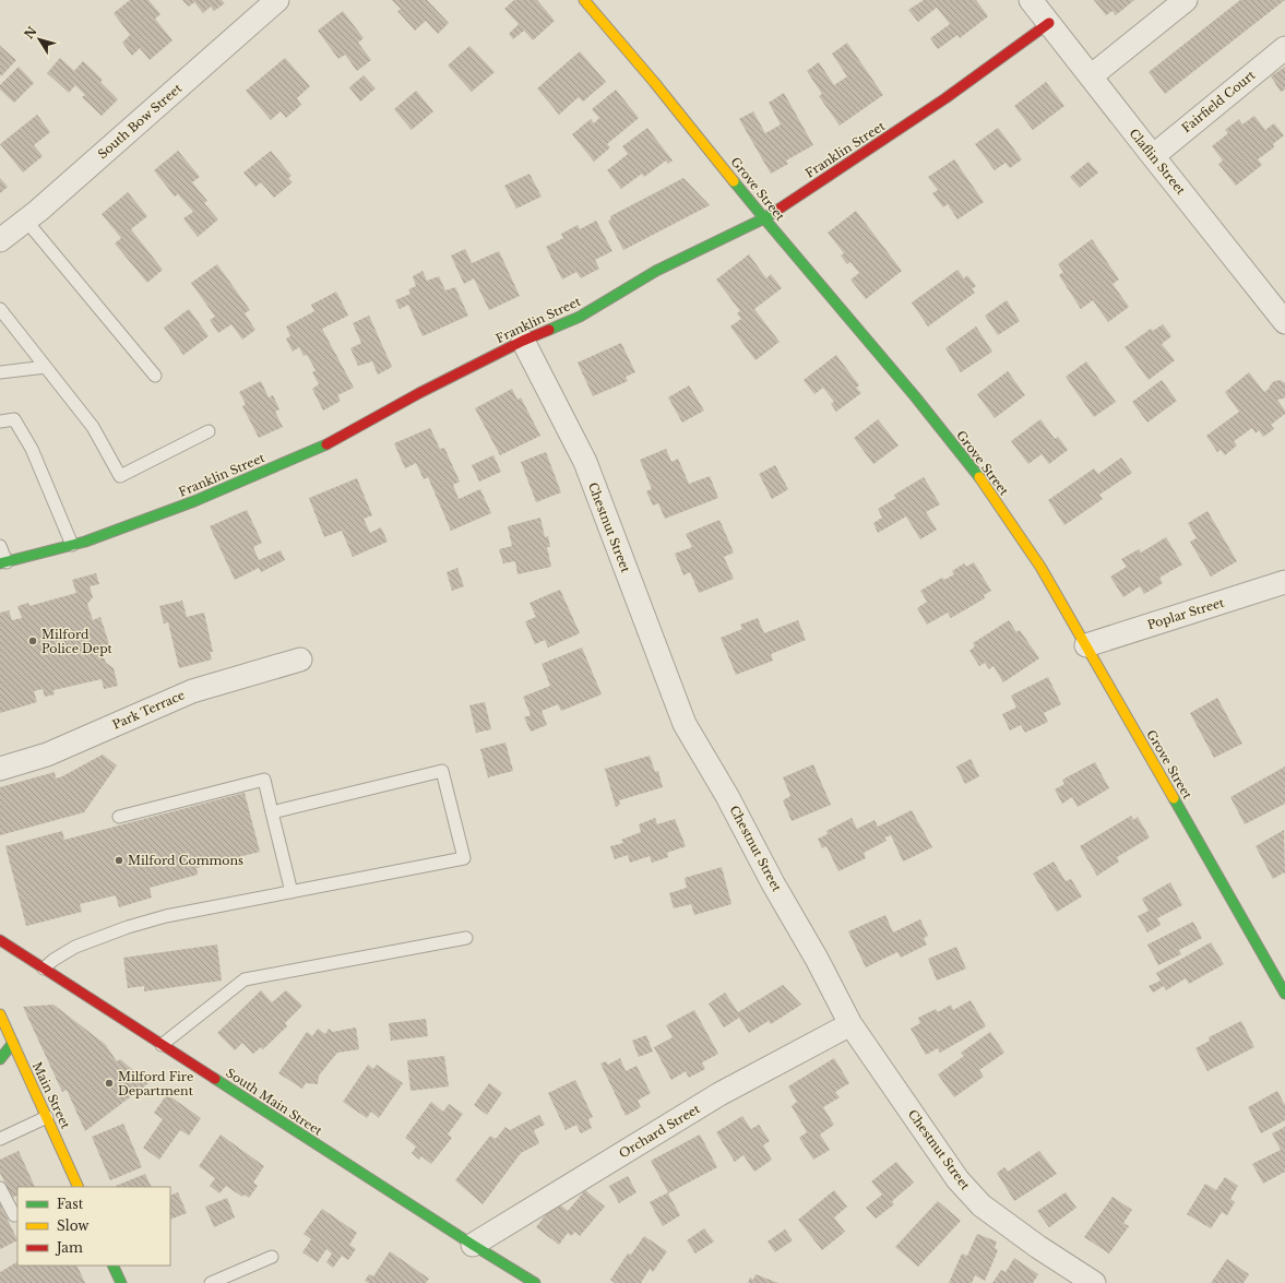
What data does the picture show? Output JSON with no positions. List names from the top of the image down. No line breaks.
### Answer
{"streets":{"street":["Fairfield Court","South Bow Street","Franklin Street","Claflin Street","Grove Street","Chestnut Street","Poplar Street","Park Terrace","Main Street","South Main Street","Orchard Street"]},"crossings":[["Fairfield Court","Claflin Street"],["Franklin Street","Claflin Street"],["Franklin Street","Grove Street"],["Franklin Street","Chestnut Street"],["Grove Street","Poplar Street"],["Chestnut Street","Orchard Street"],["South Main Street","Orchard Street"]],"places":["Milford Police Dept","Milford Commons","Milford Fire Department"],"legend":["Fast","Slow","Jam"],"north":"top left"}
